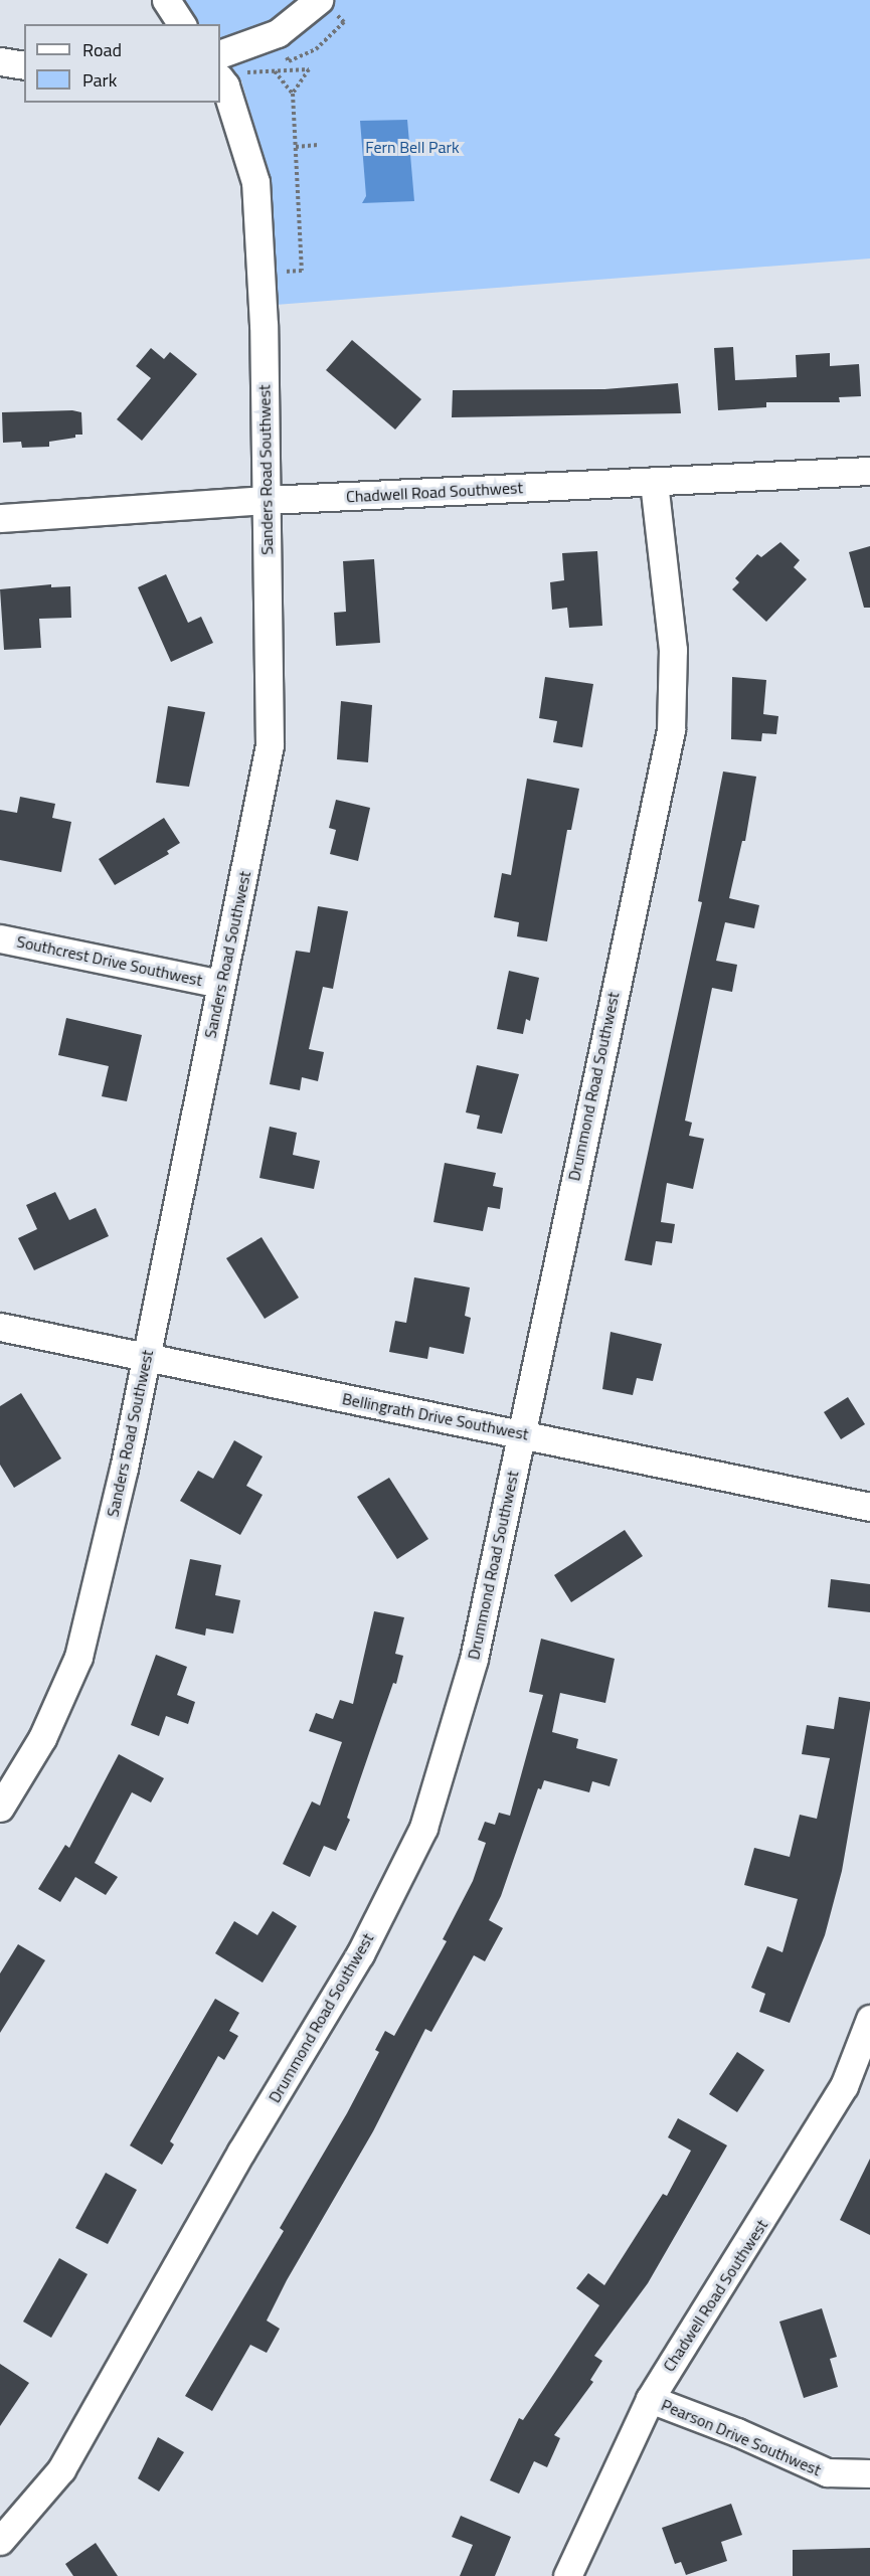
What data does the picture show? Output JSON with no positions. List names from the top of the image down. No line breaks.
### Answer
{"streets":{"street":["Sanders Road Southwest","Chadwell Road Southwest","Southcrest Drive Southwest","Drummond Road Southwest","Bellingrath Drive Southwest","Pearson Drive Southwest"]},"crossings":[["Sanders Road Southwest","Chadwell Road Southwest"],["Sanders Road Southwest","Southcrest Drive Southwest"],["Sanders Road Southwest","Bellingrath Drive Southwest"],["Chadwell Road Southwest","Drummond Road Southwest"],["Chadwell Road Southwest","Pearson Drive Southwest"],["Drummond Road Southwest","Bellingrath Drive Southwest"]],"parks":["Fern Bell Park"],"legend":["Road","Park"]}
